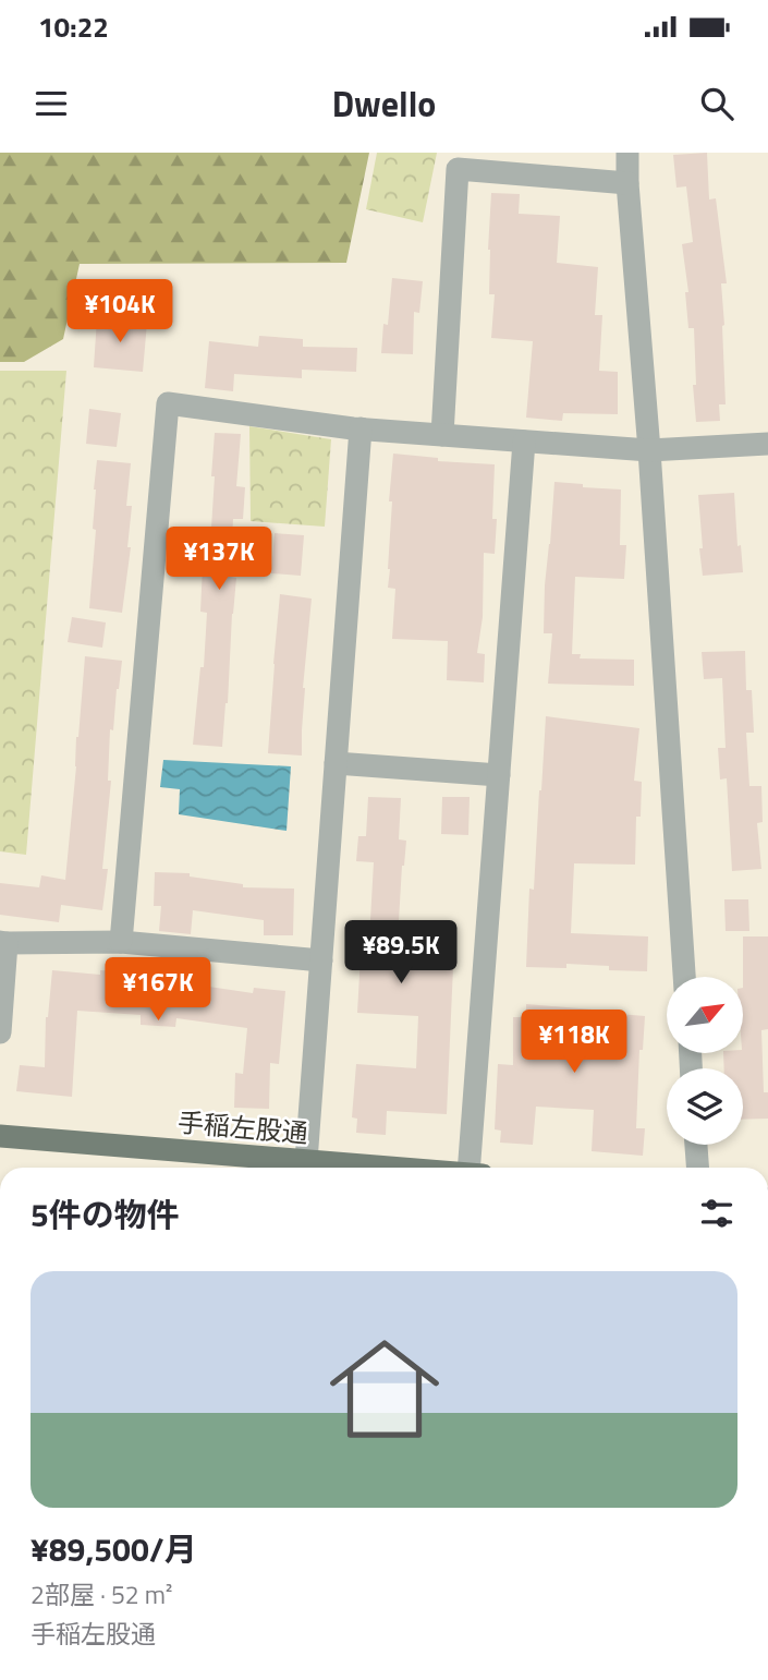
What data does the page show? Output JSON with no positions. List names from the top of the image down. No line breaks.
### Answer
{"streets":{"main road":["手稲左股通"]},"north":"top right","page":{"status":"10:22","header":"Dwello","price":["¥104K","¥137K","¥89.5K","¥167K","¥118K"],"heading":"5件の物件","list":[{"name":"¥89,500/月","note":"2部屋 · 52 m² · 手稲左股通"}]}}
